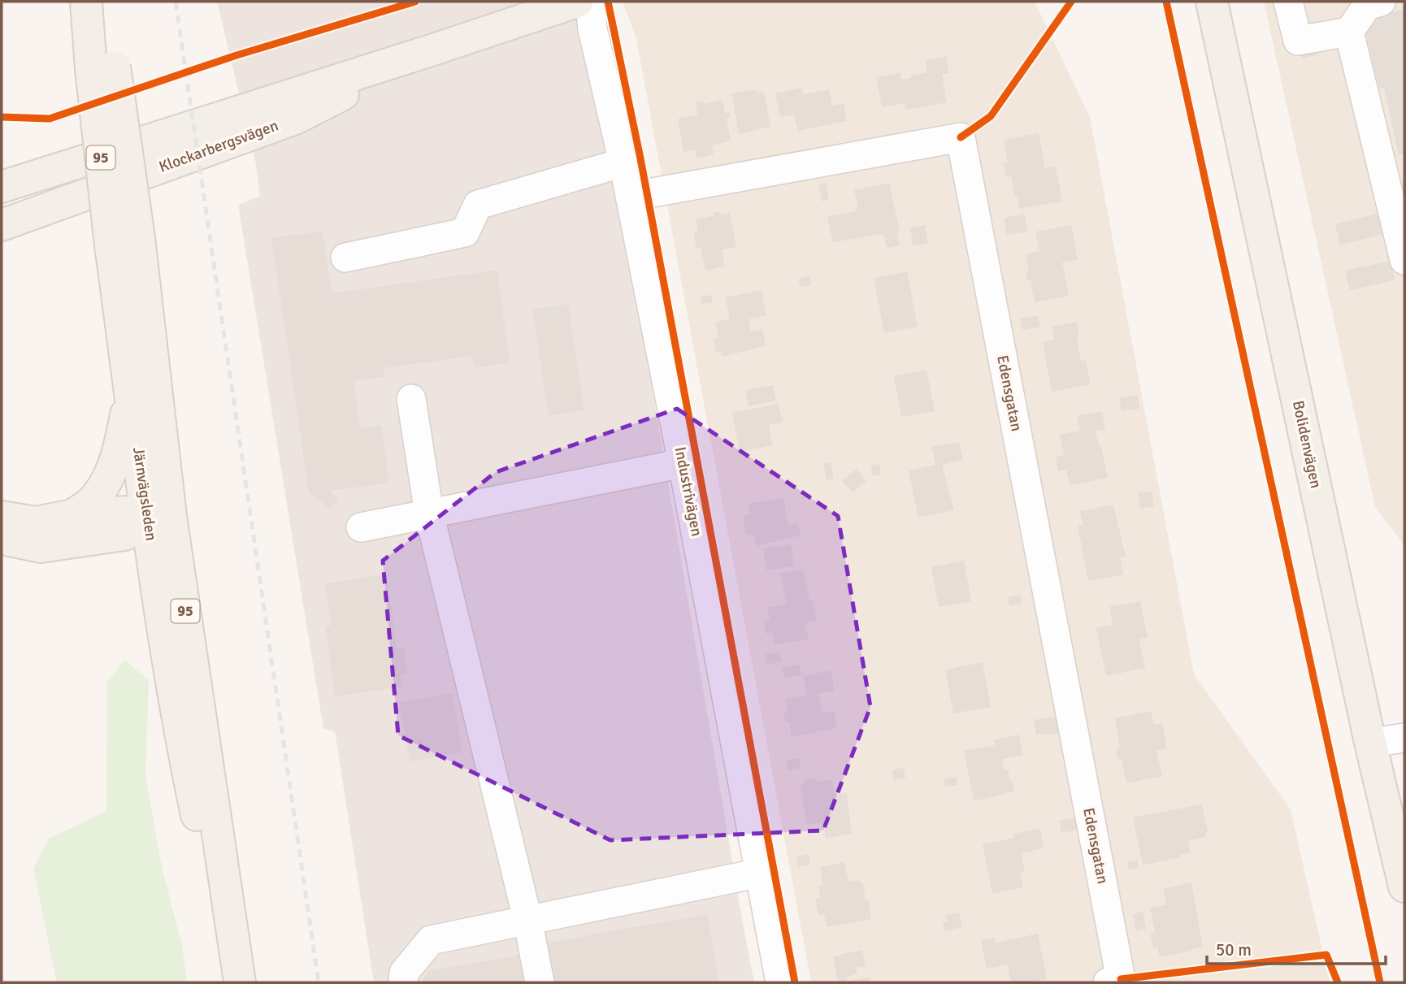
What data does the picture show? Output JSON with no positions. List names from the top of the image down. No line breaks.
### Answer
{"streets":{"main road":["Klockarbergsvägen","95","Bolidenvägen","Järnvägsleden"],"street":["Edensgatan","Industrivägen"]},"crossings":[["Edensgatan","Industrivägen"]],"scale_bar":"50 m"}
